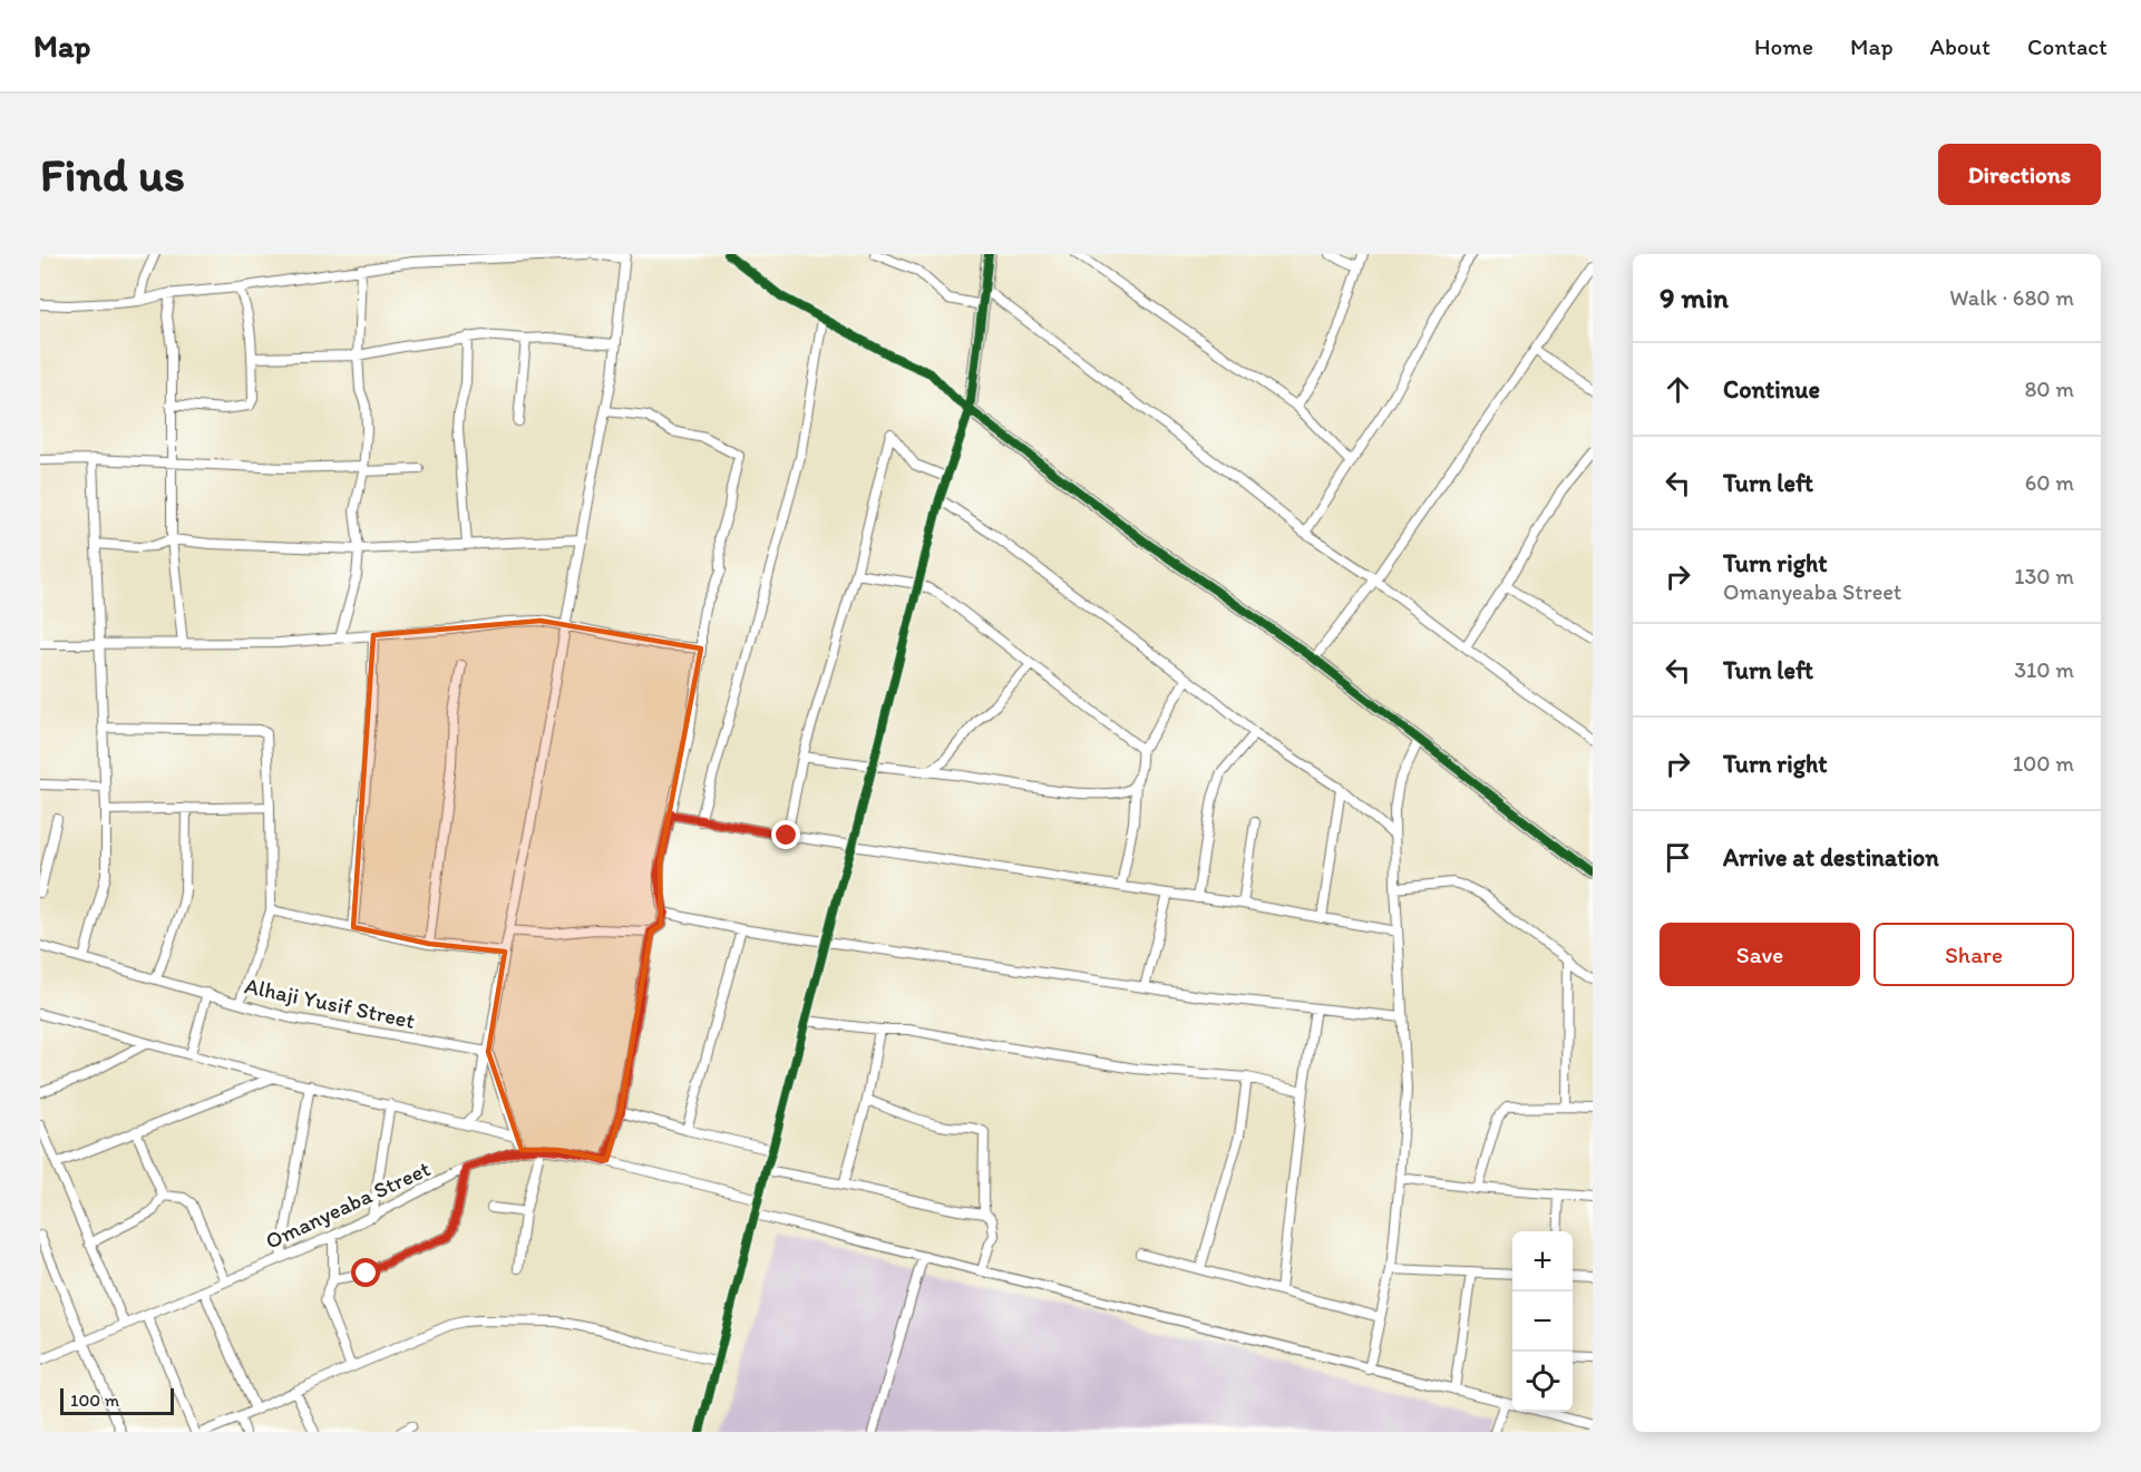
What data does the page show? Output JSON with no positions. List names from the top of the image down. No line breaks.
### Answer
{"streets":{"street":["Alhaji Yusif Street","Omanyeaba Street"]},"scale_bar":"100 m","page":{"header":"Map","nav":["Home","Map","About","Contact"],"buttons":["Directions",["Save","Share"]],"title":"Find us","heading":["9 min","Walk · 680 m"],"list":[["Continue","80 m"],["Turn left","60 m"],["Turn right","Omanyeaba Street","130 m"],["Turn left","310 m"],["Turn right","100 m"],"Arrive at destination"],"map_buttons":["+","−"],"scale":"100 m"}}
